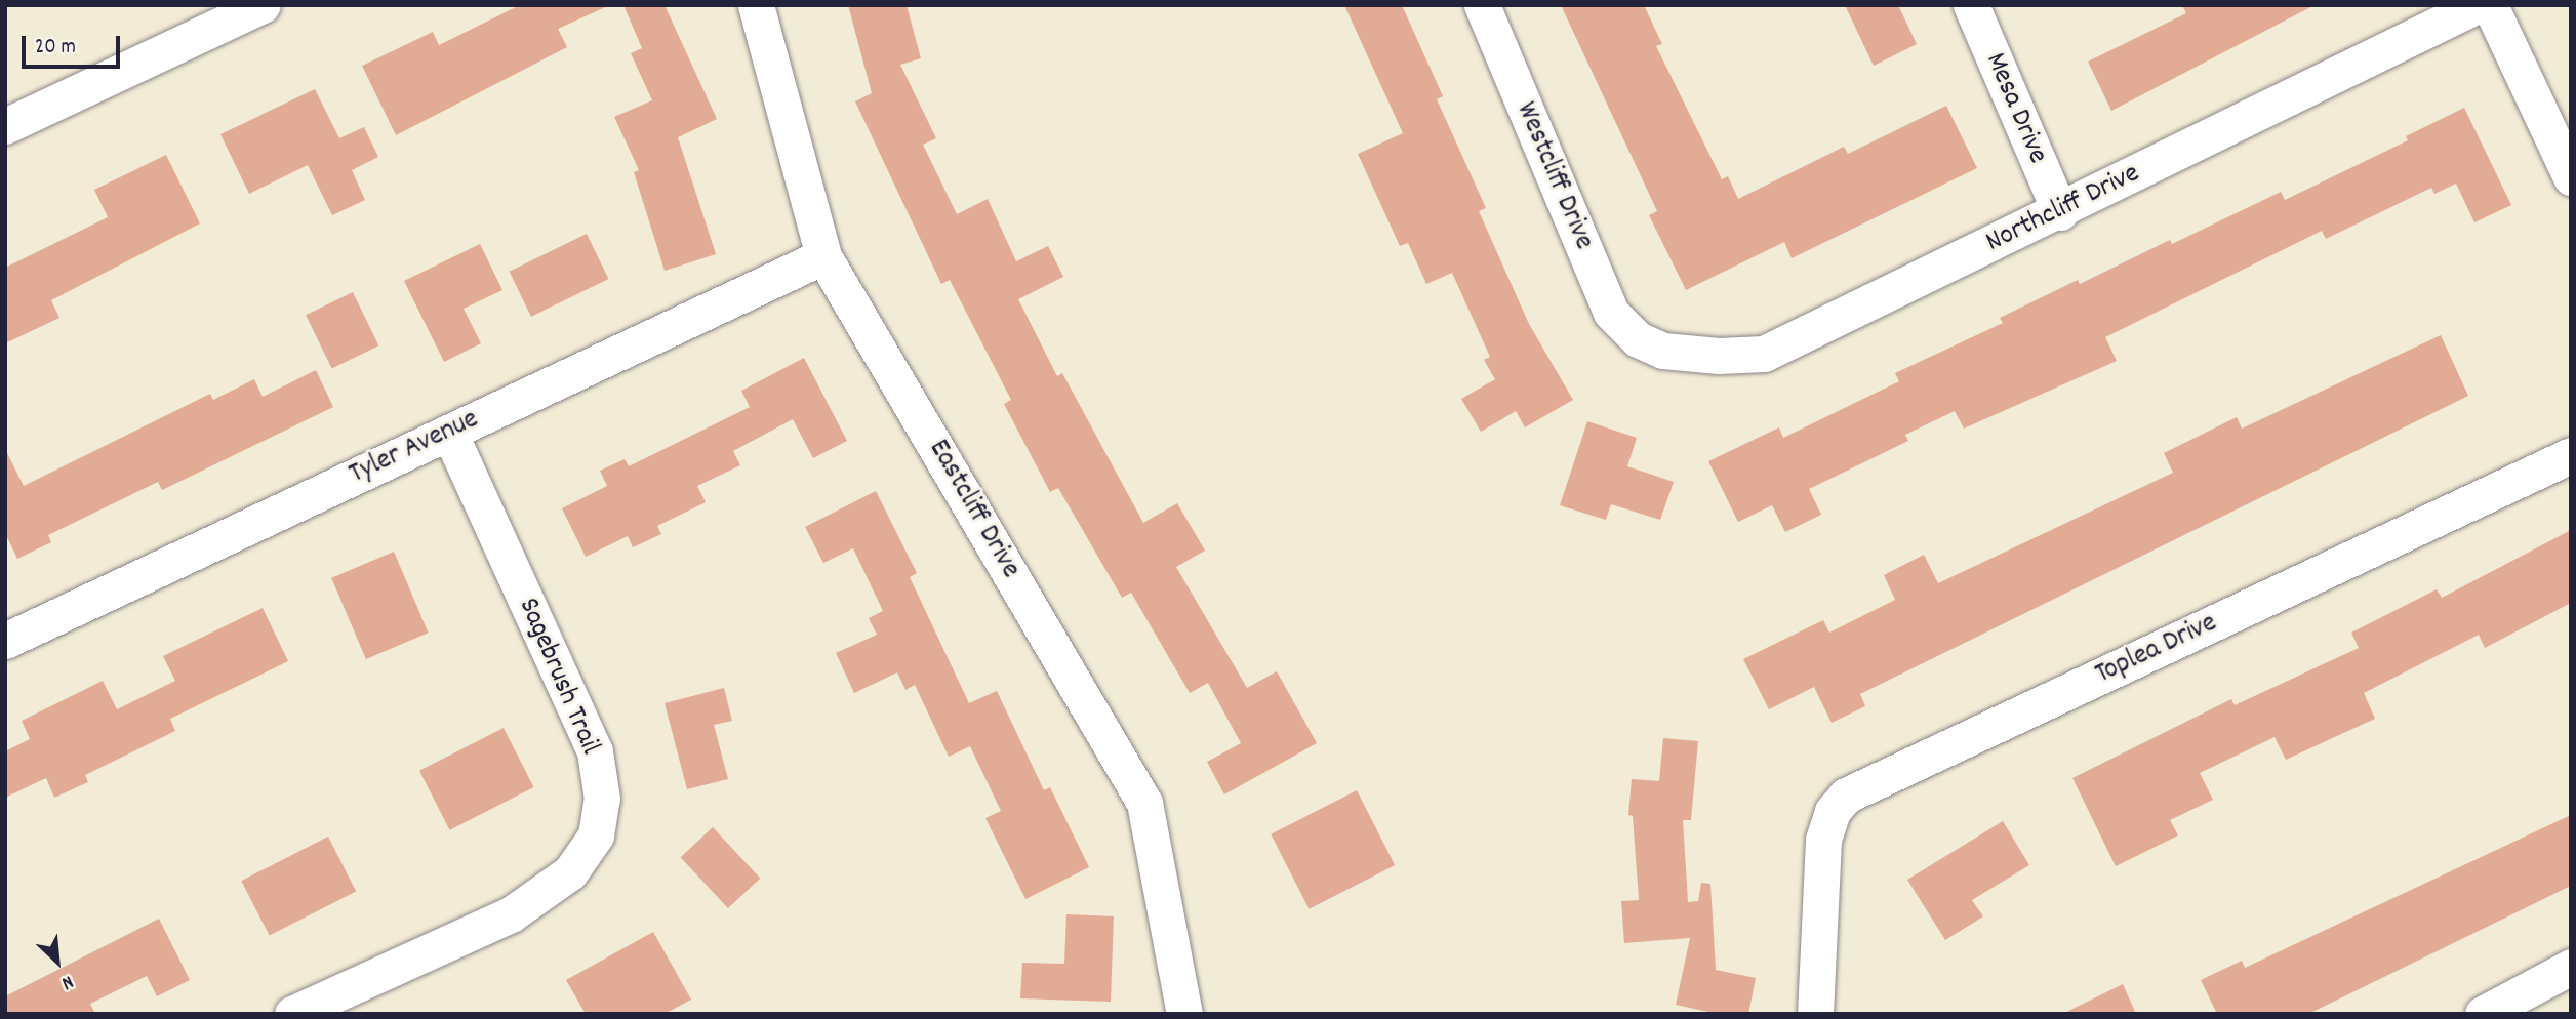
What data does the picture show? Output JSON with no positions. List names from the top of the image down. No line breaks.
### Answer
{"streets":{"street":["Mesa Drive","Westcliff Drive","Northcliff Drive","Tyler Avenue","Eastcliff Drive","Toplea Drive","Sagebrush Trail"]},"crossings":[["Mesa Drive","Northcliff Drive"],["Westcliff Drive","Northcliff Drive"],["Tyler Avenue","Eastcliff Drive"],["Tyler Avenue","Sagebrush Trail"]],"scale_bar":"20 m","north":"bottom right"}
